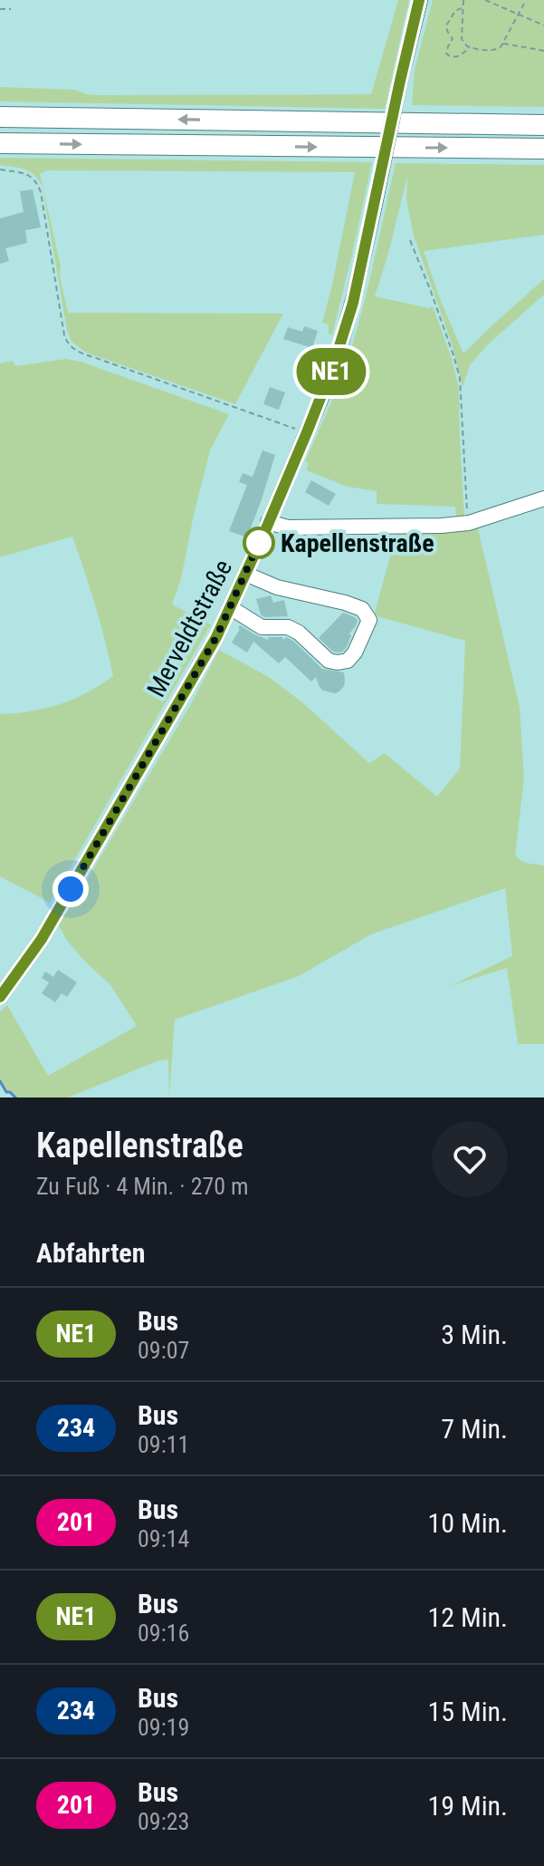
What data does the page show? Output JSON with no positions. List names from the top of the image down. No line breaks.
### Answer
{"streets":{"street":["Merveldtstraße"]},"places":["Kapellenstraße"],"lines":["bus line NE1"],"page":{"on_map":"NE1","heading":[["Kapellenstraße","Zu Fuß · 4 Min. · 270 m"],"Abfahrten"],"list":[{"mark":"NE1","name":"Bus","note":"09:07","value":"3 Min."},{"mark":"234","name":"Bus","note":"09:11","value":"7 Min."},{"mark":"201","name":"Bus","note":"09:14","value":"10 Min."},{"mark":"NE1","name":"Bus","note":"09:16","value":"12 Min."},{"mark":"234","name":"Bus","note":"09:19","value":"15 Min."},{"mark":"201","name":"Bus","note":"09:23","value":"19 Min."}]}}
